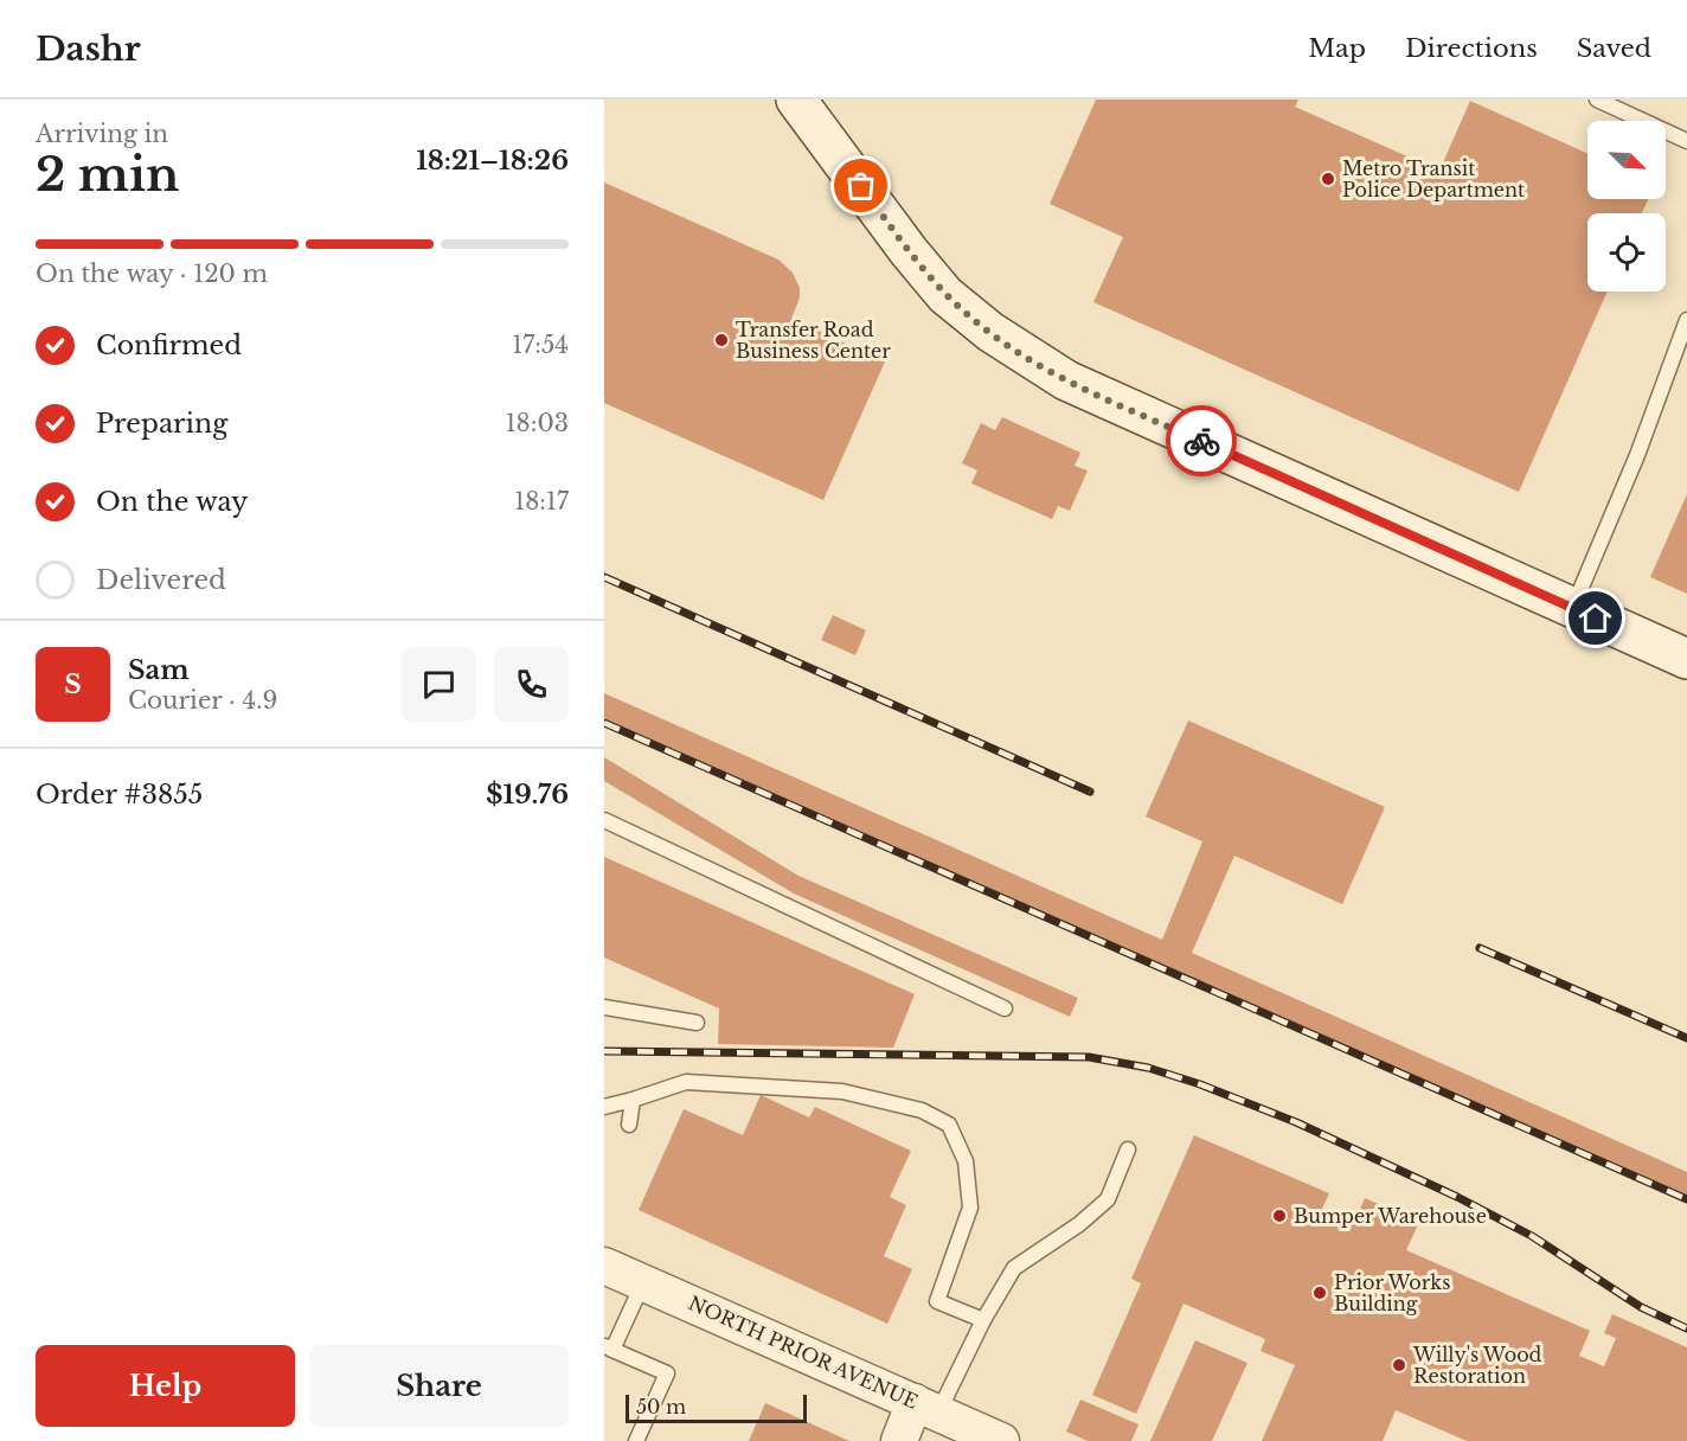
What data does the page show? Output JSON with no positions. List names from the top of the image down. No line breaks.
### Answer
{"streets":{"street":["NORTH PRIOR AVENUE"]},"places":["Metro Transit Police Department","Transfer Road Business Center","Bumper Warehouse","Prior Works Building","Willy's Wood Restoration"],"scale_bar":"50 m","north":"bottom right","page":{"header":"Dashr","nav":["Map","Directions","Saved"],"heading":["2 min","Arriving in","18:21–18:26"],"panel":["Sam","Courier · 4.9","Order #3855","$19.76"],"bar":"On the way · 120 m","list":[["Confirmed","17:54"],["Preparing","18:03"],["On the way","18:17"],"Delivered"],"round":"S","buttons":["Help","Share"],"scale":"50 m"}}
